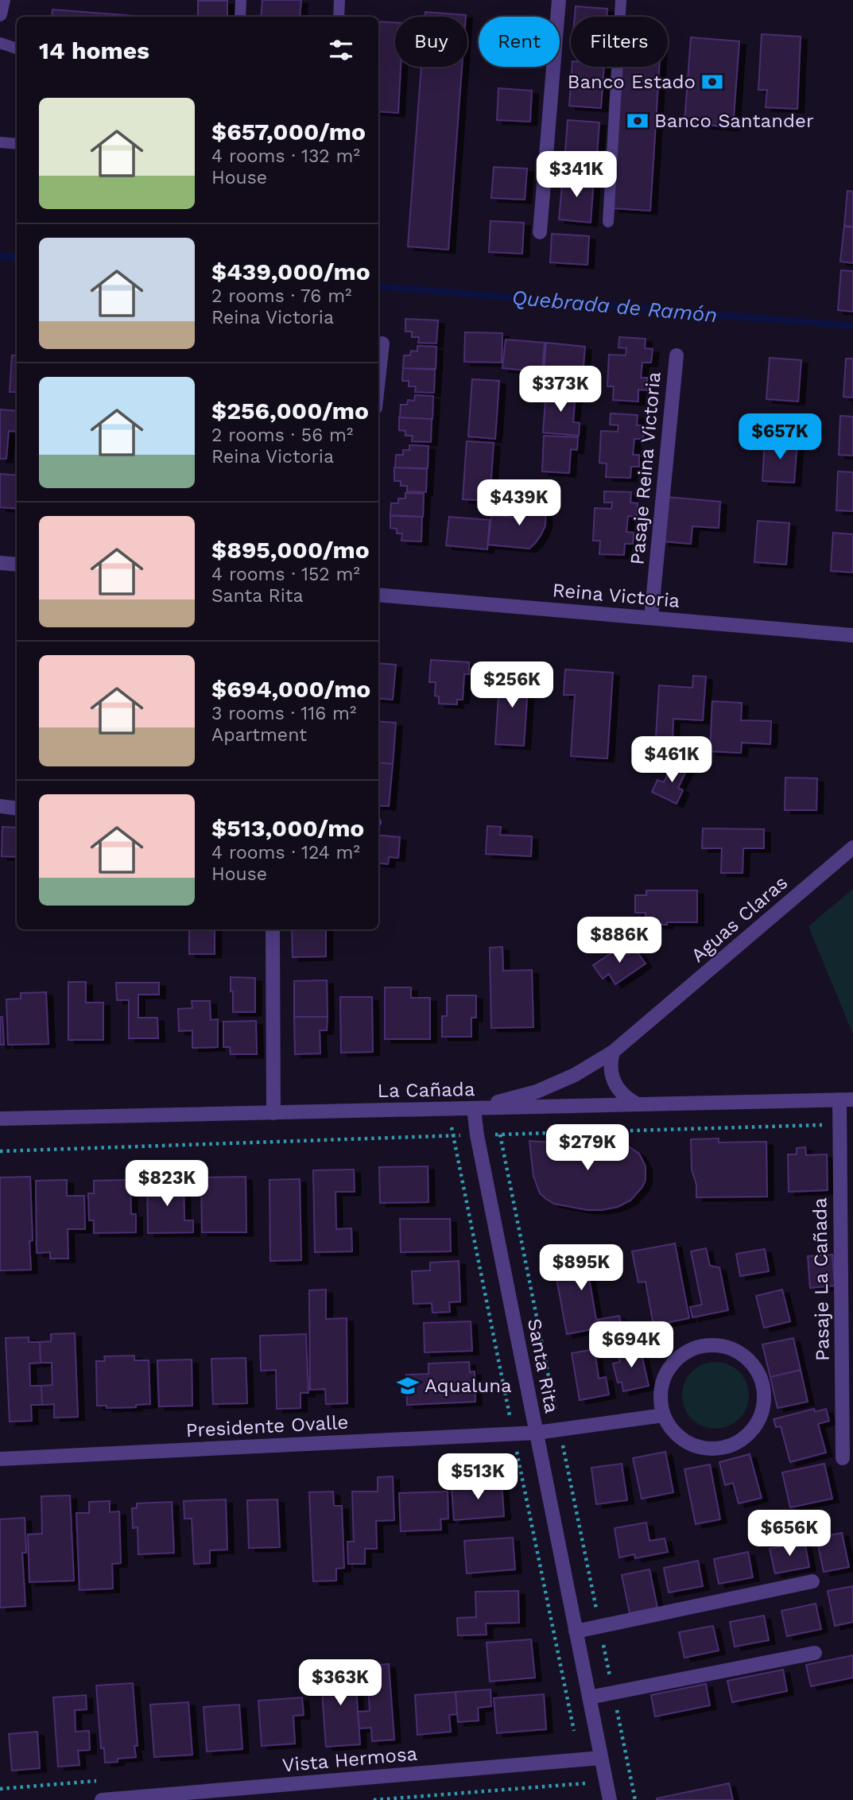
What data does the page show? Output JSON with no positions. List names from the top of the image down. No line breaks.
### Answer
{"streets":{"street":["Pasaje Reina Victoria","Reina Victoria","Aguas Claras","La Cañada","Pasaje La Cañada","Santa Rita","Presidente Ovalle","Vista Hermosa"]},"crossings":[["Pasaje Reina Victoria","Reina Victoria"],["Aguas Claras","La Cañada"],["Aguas Claras","Santa Rita"],["La Cañada","Pasaje La Cañada"],["La Cañada","Santa Rita"],["Santa Rita","Presidente Ovalle"],["Santa Rita","Vista Hermosa"]],"water":["Quebrada de Ramón"],"places":{"bank":["Banco Estado","Banco Santander"],"school or university":["Aqualuna"]},"page":{"chip":["Buy","Rent","Filters"],"heading":"14 homes","list":[{"name":"$657,000/mo","note":"4 rooms · 132 m² · House"},{"name":"$439,000/mo","note":"2 rooms · 76 m² · Reina Victoria"},{"name":"$256,000/mo","note":"2 rooms · 56 m² · Reina Victoria"},{"name":"$895,000/mo","note":"4 rooms · 152 m² · Santa Rita"},{"name":"$694,000/mo","note":"3 rooms · 116 m² · Apartment"},{"name":"$513,000/mo","note":"4 rooms · 124 m² · House"}],"price":["$341K","$373K","$657K","$439K","$256K","$461K","$886K","$279K","$823K","$895K","$694K","$513K","$656K","$363K"]}}
